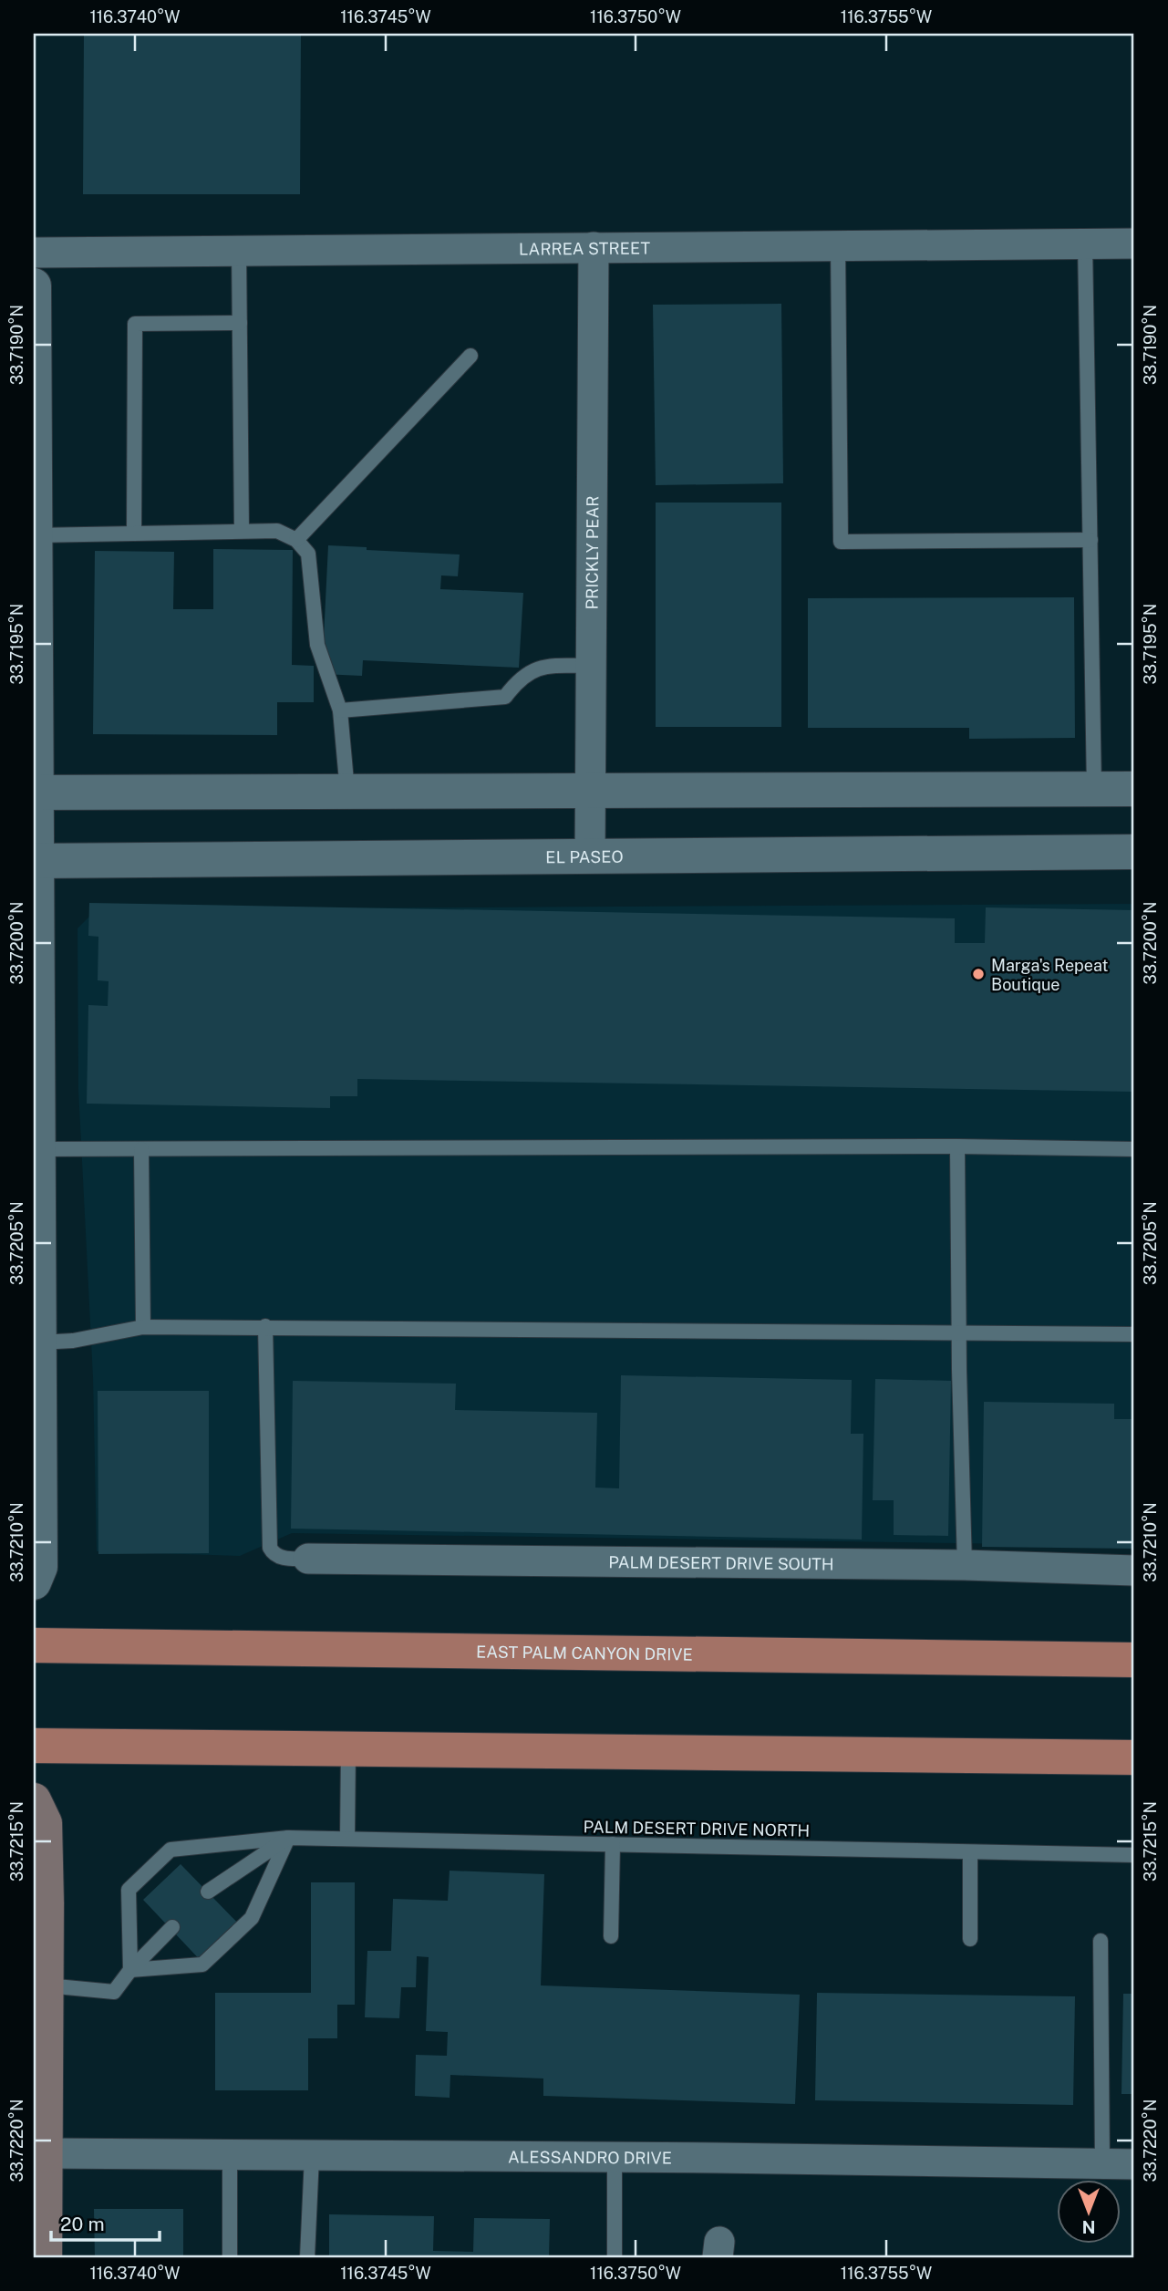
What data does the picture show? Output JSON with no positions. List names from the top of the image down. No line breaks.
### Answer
{"streets":{"main road":["EAST PALM CANYON DRIVE"],"street":["LARREA STREET","PRICKLY PEAR","EL PASEO","PALM DESERT DRIVE SOUTH","ALESSANDRO DRIVE"],"lane":["PALM DESERT DRIVE NORTH"]},"crossings":[["LARREA STREET","PRICKLY PEAR"],["PRICKLY PEAR","EL PASEO"]],"places":["Marga's Repeat Boutique"],"scale_bar":"20 m","north":"bottom","coordinates":["116.3740°W","116.3745°W","116.3750°W","116.3755°W","33.7190°N","33.7195°N","33.7200°N","33.7205°N","33.7210°N","33.7215°N","33.7220°N"]}
